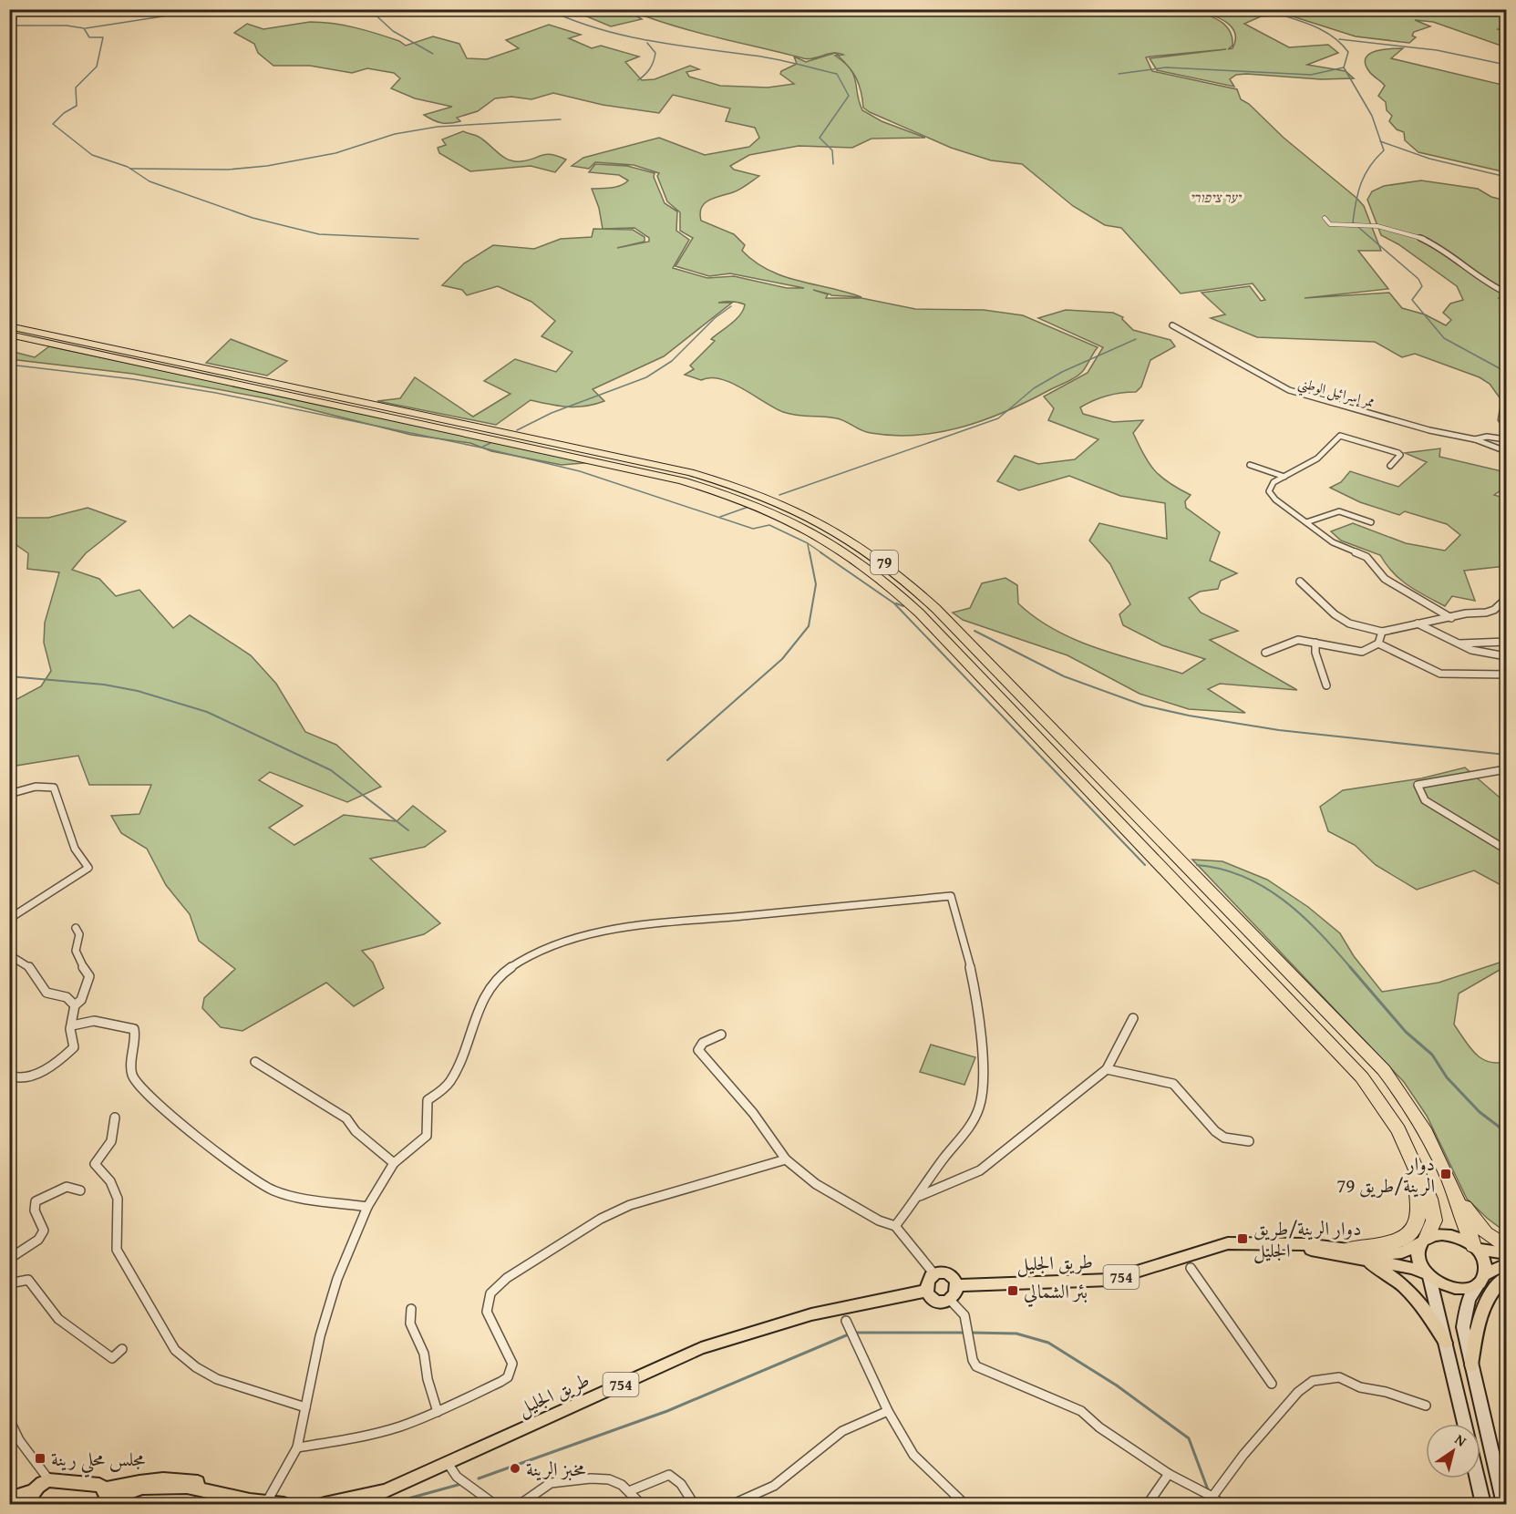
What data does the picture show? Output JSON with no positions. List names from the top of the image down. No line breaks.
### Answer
{"streets":{"highway":["79"],"main road":["طريق الجليل","754"],"street":["ممر إسرائيل الوطني"]},"crossings":[["79","754"],["طريق الجليل","754"]],"parks":["יער ציפורי"],"places":{"transit":["دوار الرينة/طريق 79","دوار الرينة/طريق الجليل","بئر الشمالي","مجلس محلي رينة"],"other":["مخبز الرينة"]},"north":"top right"}
